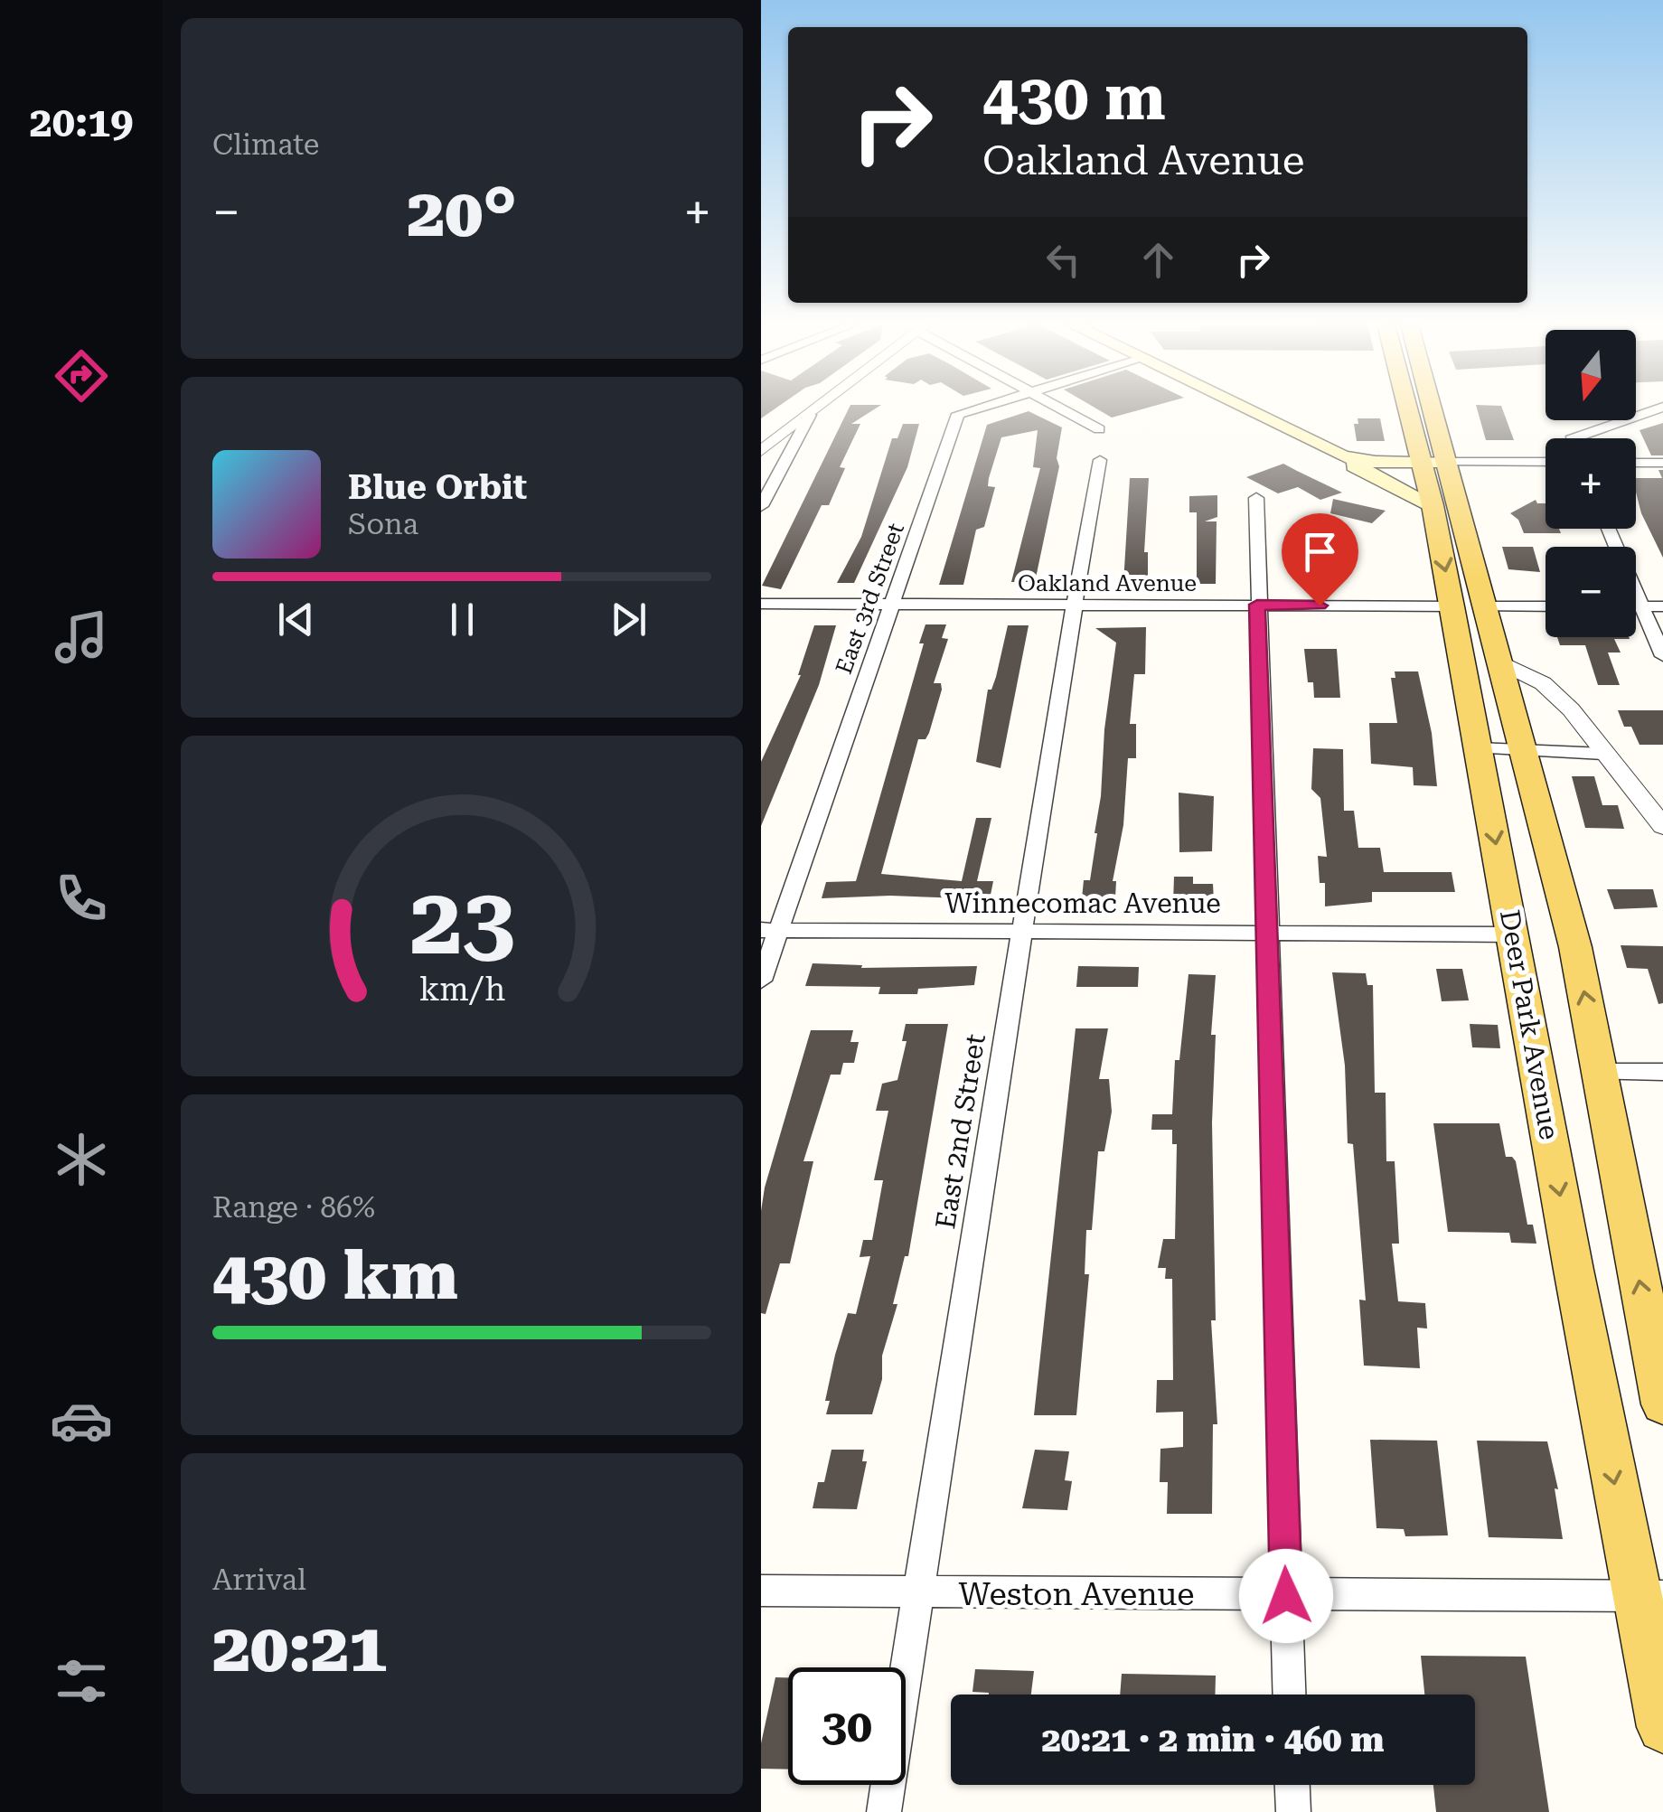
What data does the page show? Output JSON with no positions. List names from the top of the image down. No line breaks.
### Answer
{"streets":{"main road":["Deer Park Avenue"],"street":["Oakland Avenue","East 3rd Street","Winnecomac Avenue","East 2nd Street","Weston Avenue"]},"crossings":[["Oakland Avenue","East 3rd Street"],["Oakland Avenue","Deer Park Avenue"],["Oakland Avenue","East 2nd Street"],["East 3rd Street","Winnecomac Avenue"],["Winnecomac Avenue","Deer Park Avenue"],["Winnecomac Avenue","East 2nd Street"],["Deer Park Avenue","Weston Avenue"],["East 2nd Street","Weston Avenue"]],"north":"bottom","page":{"tabs":"20:19","tile":["Climate",["Range · 86%","430 km"],["Arrival","20:21"]],"turn":["430 m","Oakland Avenue"],"heat":["−","20°","+"],"map_buttons":["+","−"],"song":["Blue Orbit","Sona"],"limit":"30","trip":"20:21 · 2 min · 460 m","gauge":["23","km/h"]}}
